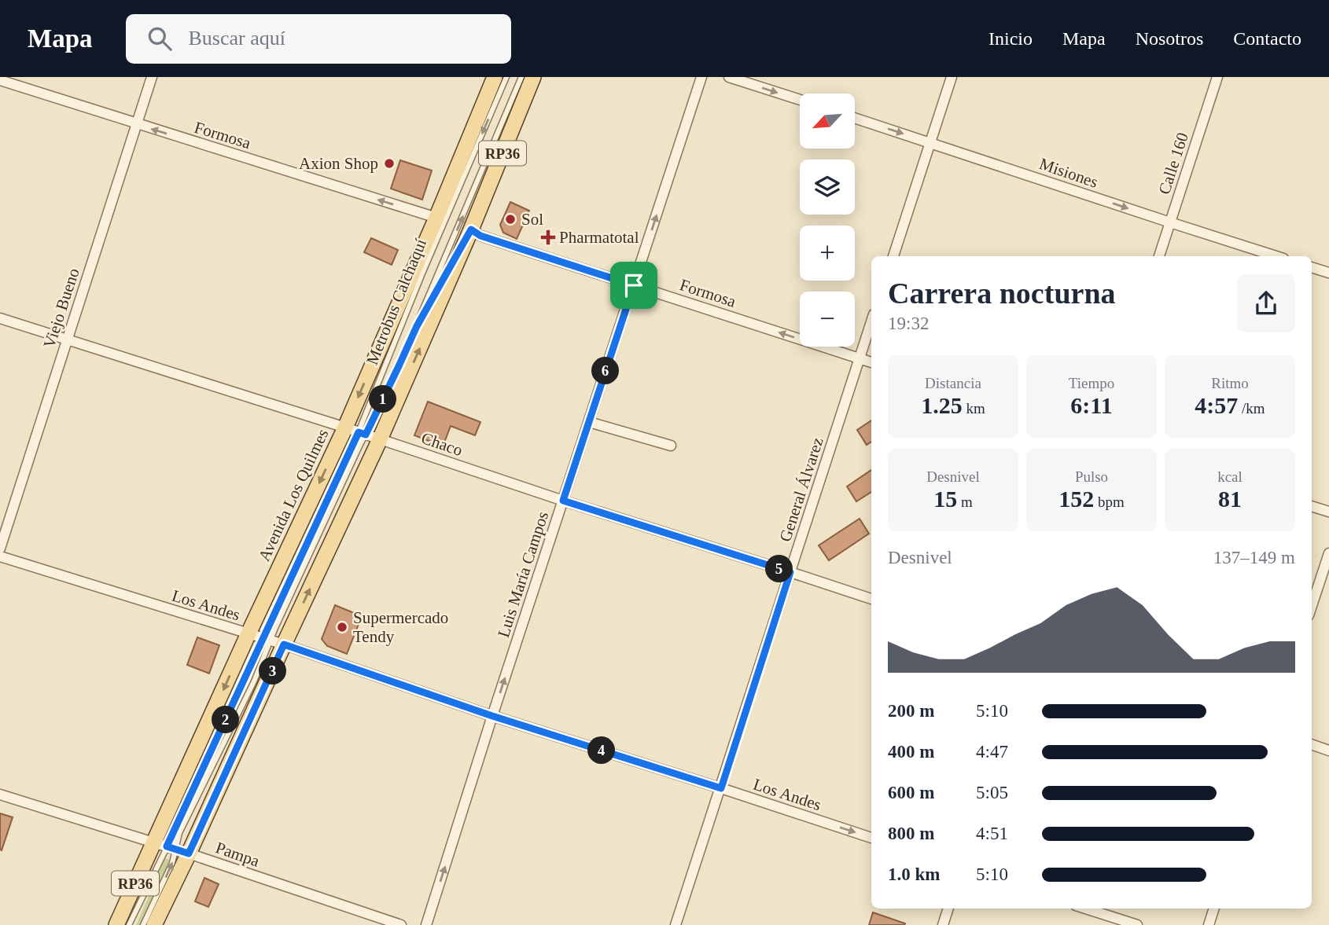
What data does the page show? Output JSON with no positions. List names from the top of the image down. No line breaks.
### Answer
{"streets":{"main road":["RP36","Avenida Los Quilmes"],"street":["Formosa","Calle 160","Misiones","Viejo Bueno","Chaco","General Álvarez","Luis María Campos","Los Andes","Pampa"],"lane":["Metrobus Calchaquí"]},"crossings":[["Formosa","Metrobus Calchaquí"],["Formosa","Viejo Bueno"],["Formosa","General Álvarez"],["Formosa","Avenida Los Quilmes"],["Formosa","Luis María Campos"],["Calle 160","Misiones"],["Metrobus Calchaquí","Chaco"],["Metrobus Calchaquí","Avenida Los Quilmes"],["Viejo Bueno","Chaco"],["Chaco","General Álvarez"],["Chaco","Avenida Los Quilmes"],["Chaco","Luis María Campos"],["General Álvarez","Los Andes"],["Avenida Los Quilmes","Los Andes"],["Avenida Los Quilmes","Pampa"],["Luis María Campos","Los Andes"]],"one_way":["Formosa","Misiones","Luis María Campos"],"places":{"other":["Axion Shop","Sol","Supermercado Tendy"],"health":["Pharmatotal"]},"north":"bottom left","page":{"header":"Mapa","search":"Buscar aquí","nav":["Inicio","Mapa","Nosotros","Contacto"],"map_buttons":["+","−"],"heading":["Carrera nocturna","19:32"],"stats":[["Distancia","1.25 km"],["Tiempo","6:11"],["Ritmo","4:57 /km"],["Desnivel","15 m"],["Pulso","152 bpm"],["kcal","81"]],"pins":["6","1","5","3","2","4"],"chart":["Desnivel","137–149 m"],"list":[{"name":"200 m","note":"5:10"},{"name":"400 m","note":"4:47"},{"name":"600 m","note":"5:05"},{"name":"800 m","note":"4:51"},{"name":"1.0 km","note":"5:10"}]}}
